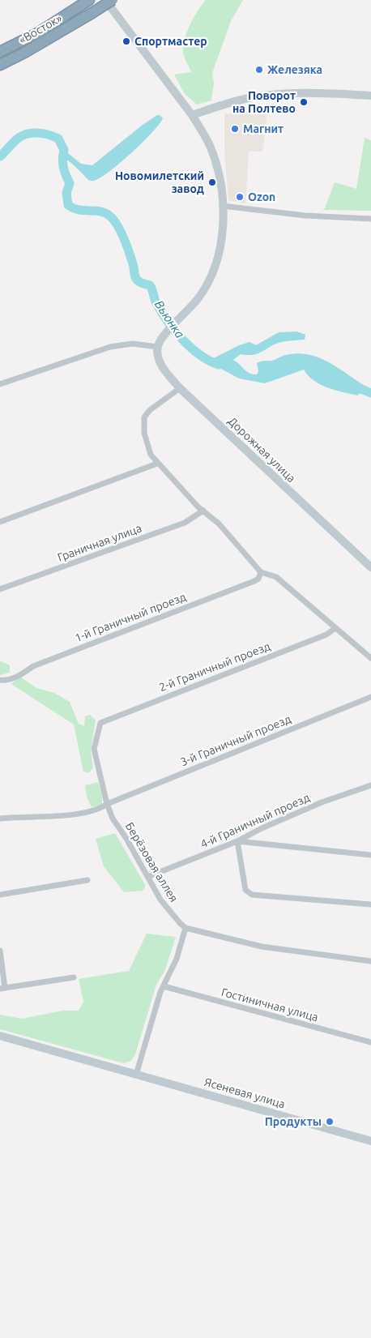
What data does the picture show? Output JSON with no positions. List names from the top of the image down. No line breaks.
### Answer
{"streets":{"highway":["«Восток»"],"main road":["Дорожная улица","Ясеневая улица"],"street":["Граничная улица","1-й Граничный проезд","2-й Граничный проезд","3-й Граничный проезд","4-й Граничный проезд","Берёзовая аллея","Гостиничная улица"]},"crossings":[["2-й Граничный проезд","Берёзовая аллея"],["3-й Граничный проезд","Берёзовая аллея"],["4-й Граничный проезд","Берёзовая аллея"]],"water":["Вьюнка"],"places":["Спортмастер","Железяка","Поворот на Полтево","Магнит","Новомилетский завод","Ozon","Продукты"]}
